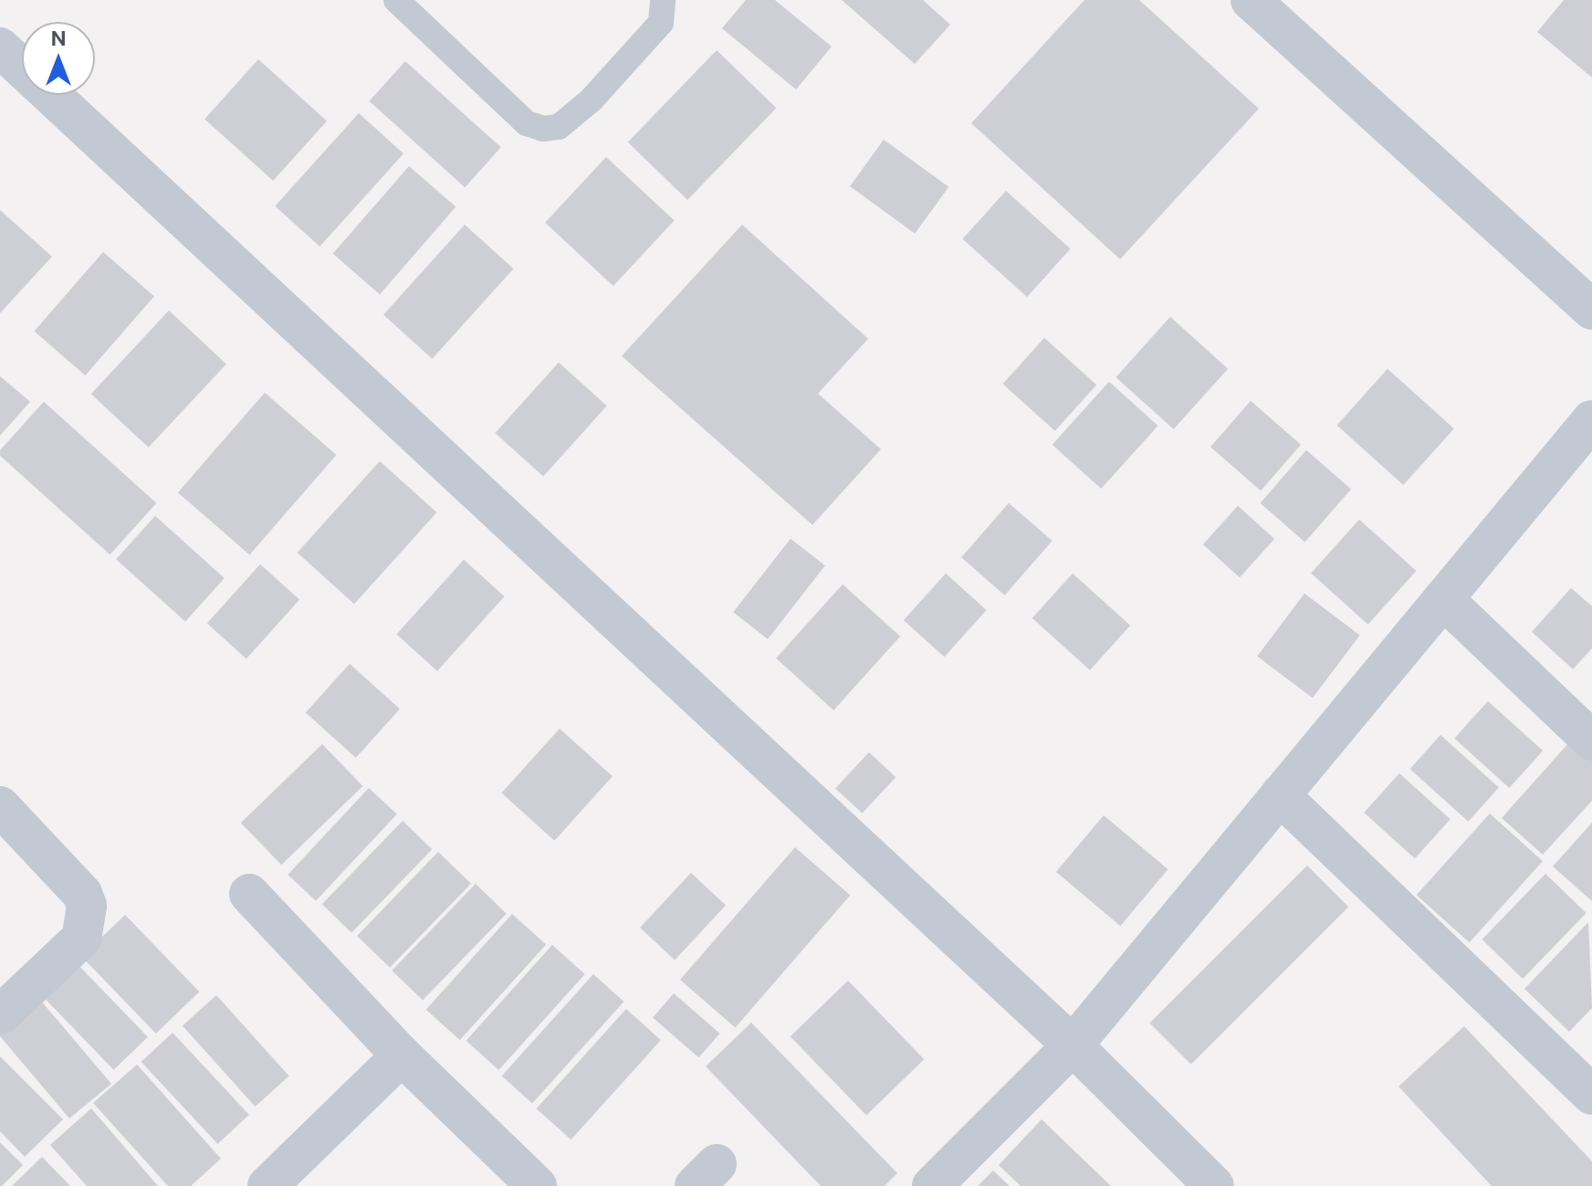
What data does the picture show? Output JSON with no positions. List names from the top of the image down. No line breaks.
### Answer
{"north":"top"}
